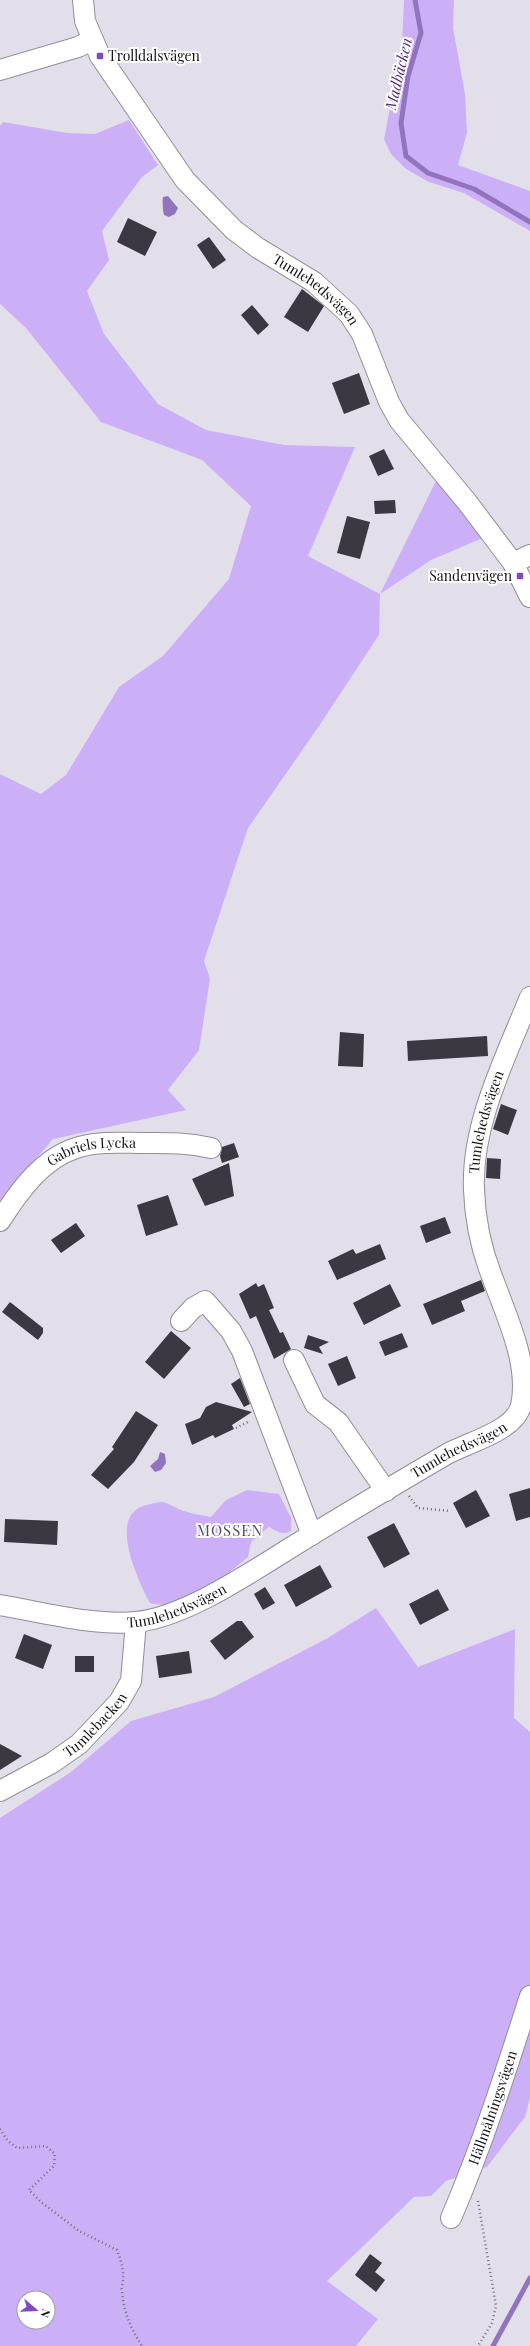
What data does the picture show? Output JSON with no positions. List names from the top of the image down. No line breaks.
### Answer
{"streets":{"street":["Tumlehedsvägen","Gabriels Lycka","Tumlebacken","Hällmålningsvägen"]},"crossings":[["Tumlehedsvägen","Tumlebacken"]],"districts":["MOSSEN"],"water":["Madbäcken"],"places":{"transit":["Trolldalsvägen","Sandenvägen"]},"north":"right"}
